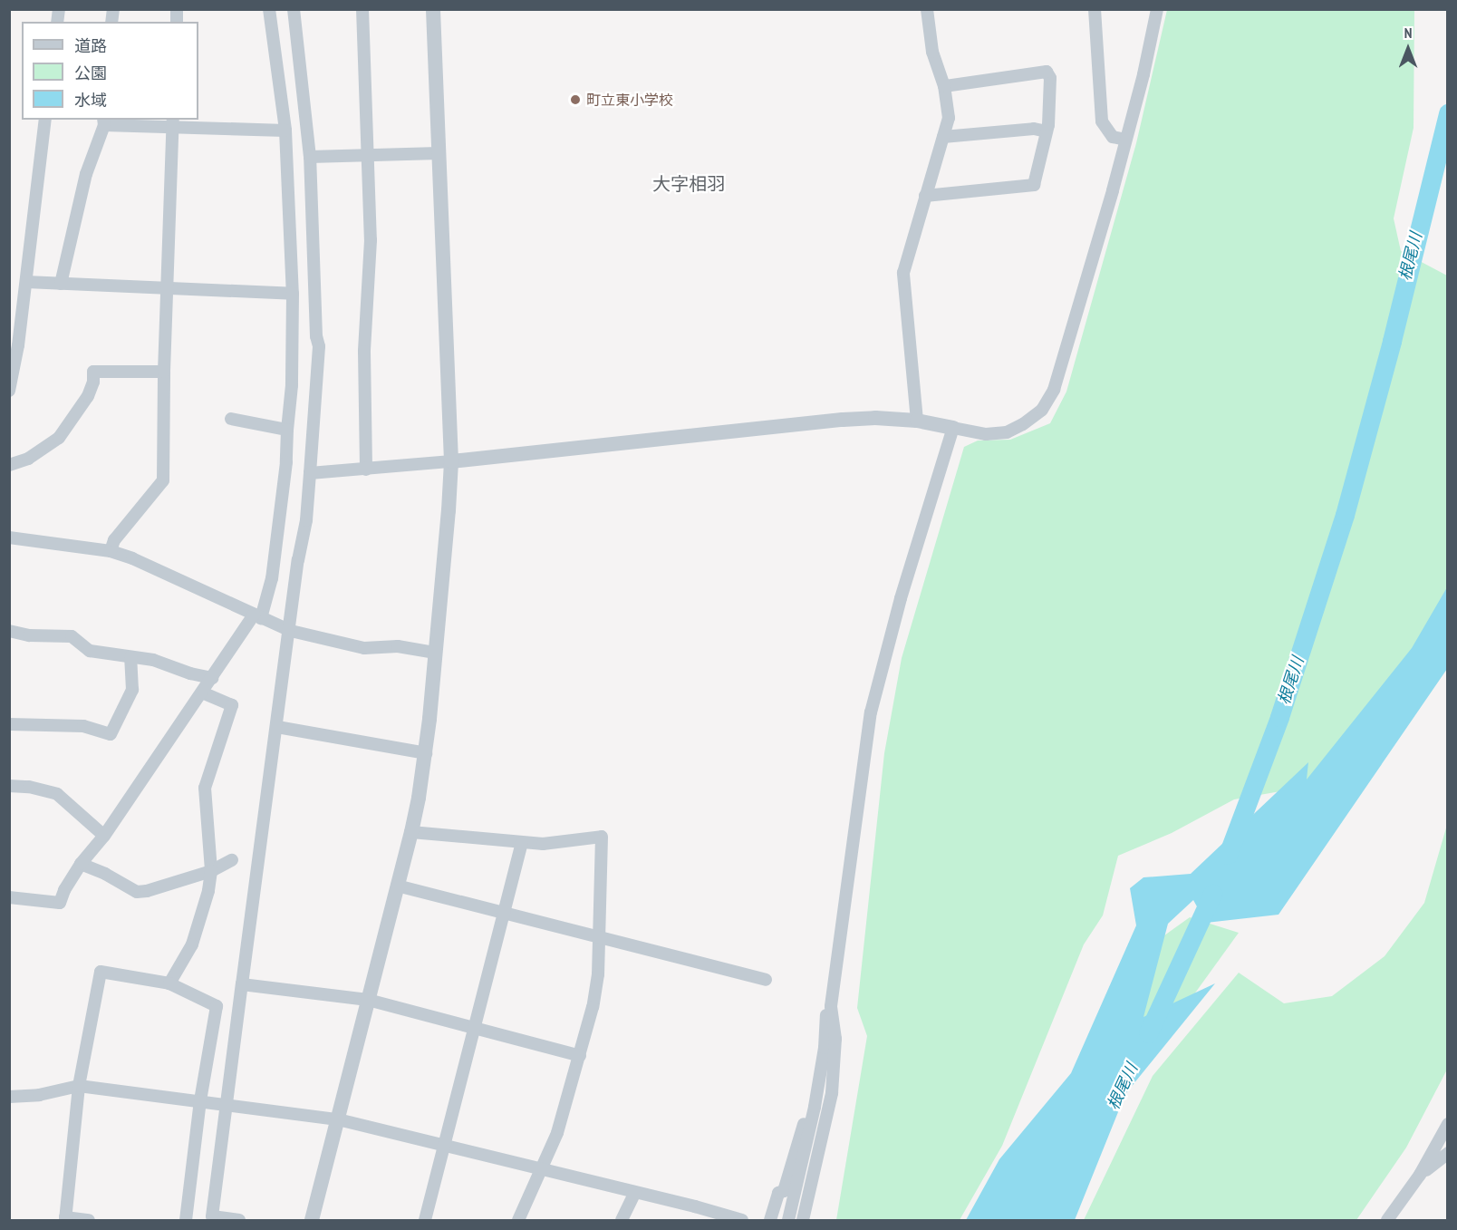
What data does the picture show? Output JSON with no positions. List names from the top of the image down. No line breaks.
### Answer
{"districts":["大字相羽"],"water":["根尾川"],"places":["町立東小学校"],"legend":["道路","公園","水域"],"north":"top"}
